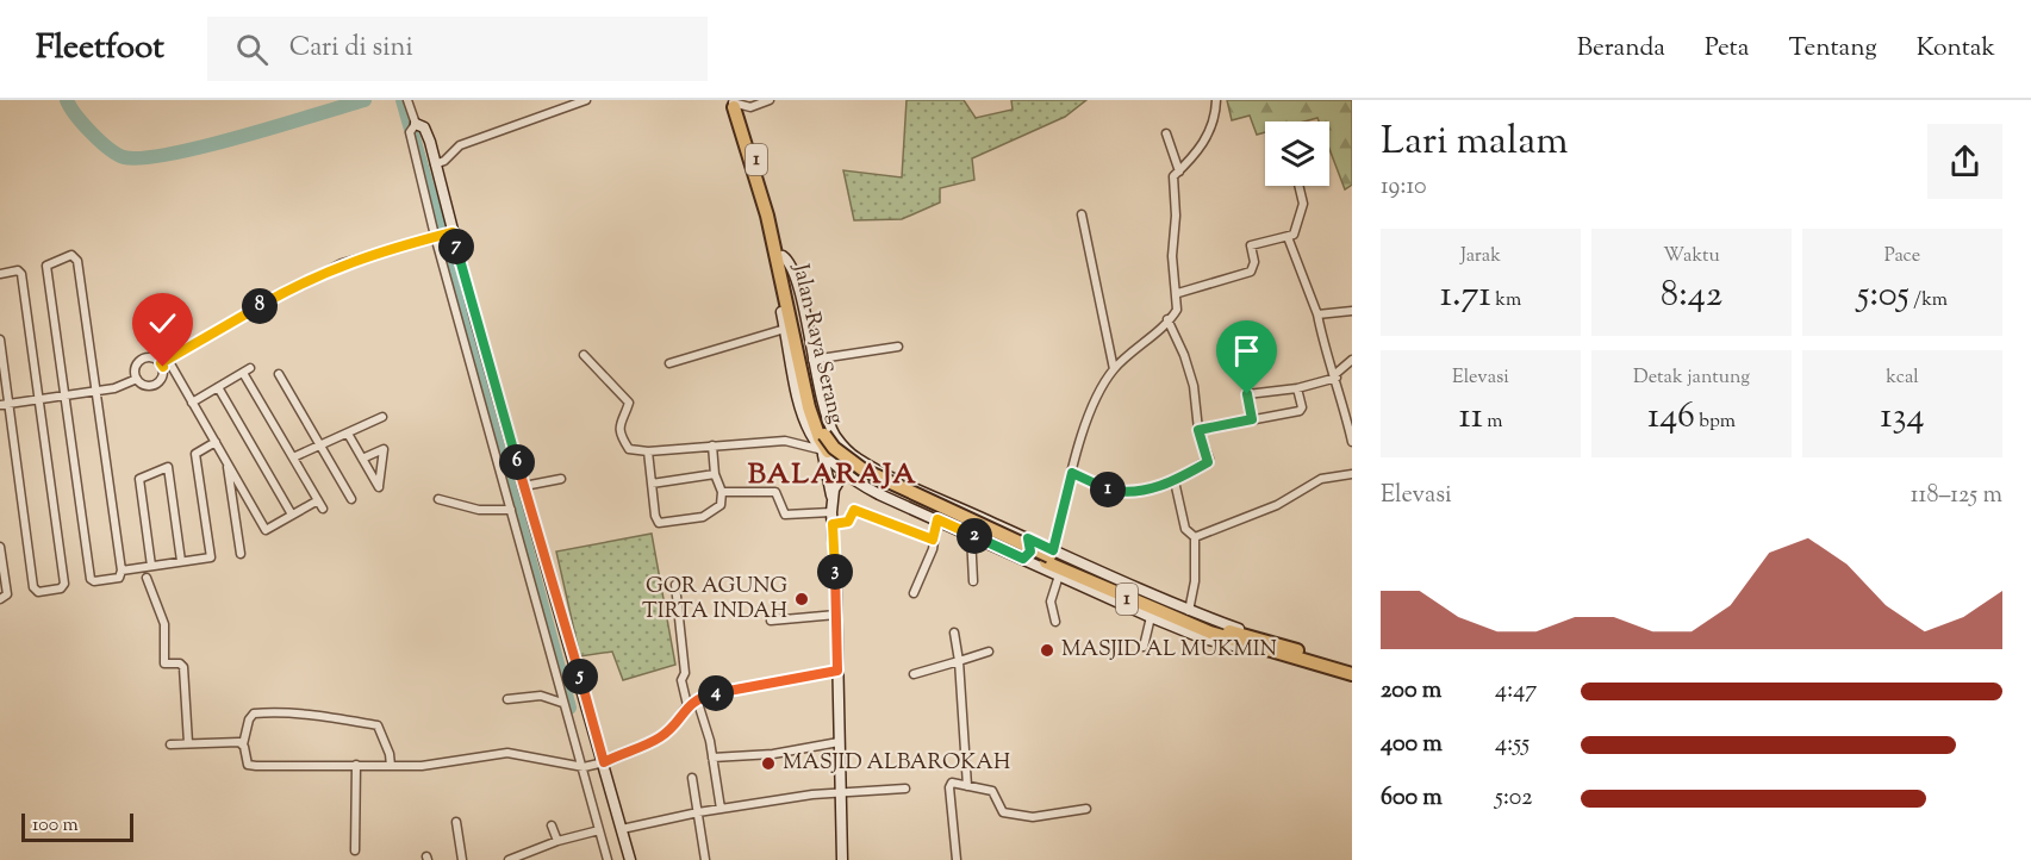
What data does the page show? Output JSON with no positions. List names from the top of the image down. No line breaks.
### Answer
{"streets":{"highway":["1","Jalan Raya Serang"]},"districts":["BALARAJA"],"places":["GOR AGUNG TIRTA INDAH","MASJID AL MUKMIN","MASJID ALBAROKAH"],"scale_bar":"100 m","page":{"header":"Fleetfoot","search":"Cari di sini","nav":["Beranda","Peta","Tentang","Kontak"],"heading":["Lari malam","19:10"],"stats":[["Jarak","1.71 km"],["Waktu","8:42"],["Pace","5:05 /km"],["Elevasi","11 m"],["Detak jantung","146 bpm"],["kcal","134"]],"pins":["7","8","6","1","2","3","5","4"],"chart":["Elevasi","118–125 m"],"list":[{"name":"200 m","note":"4:47"},{"name":"400 m","note":"4:55"},{"name":"600 m","note":"5:02"}],"scale":"100 m"}}
